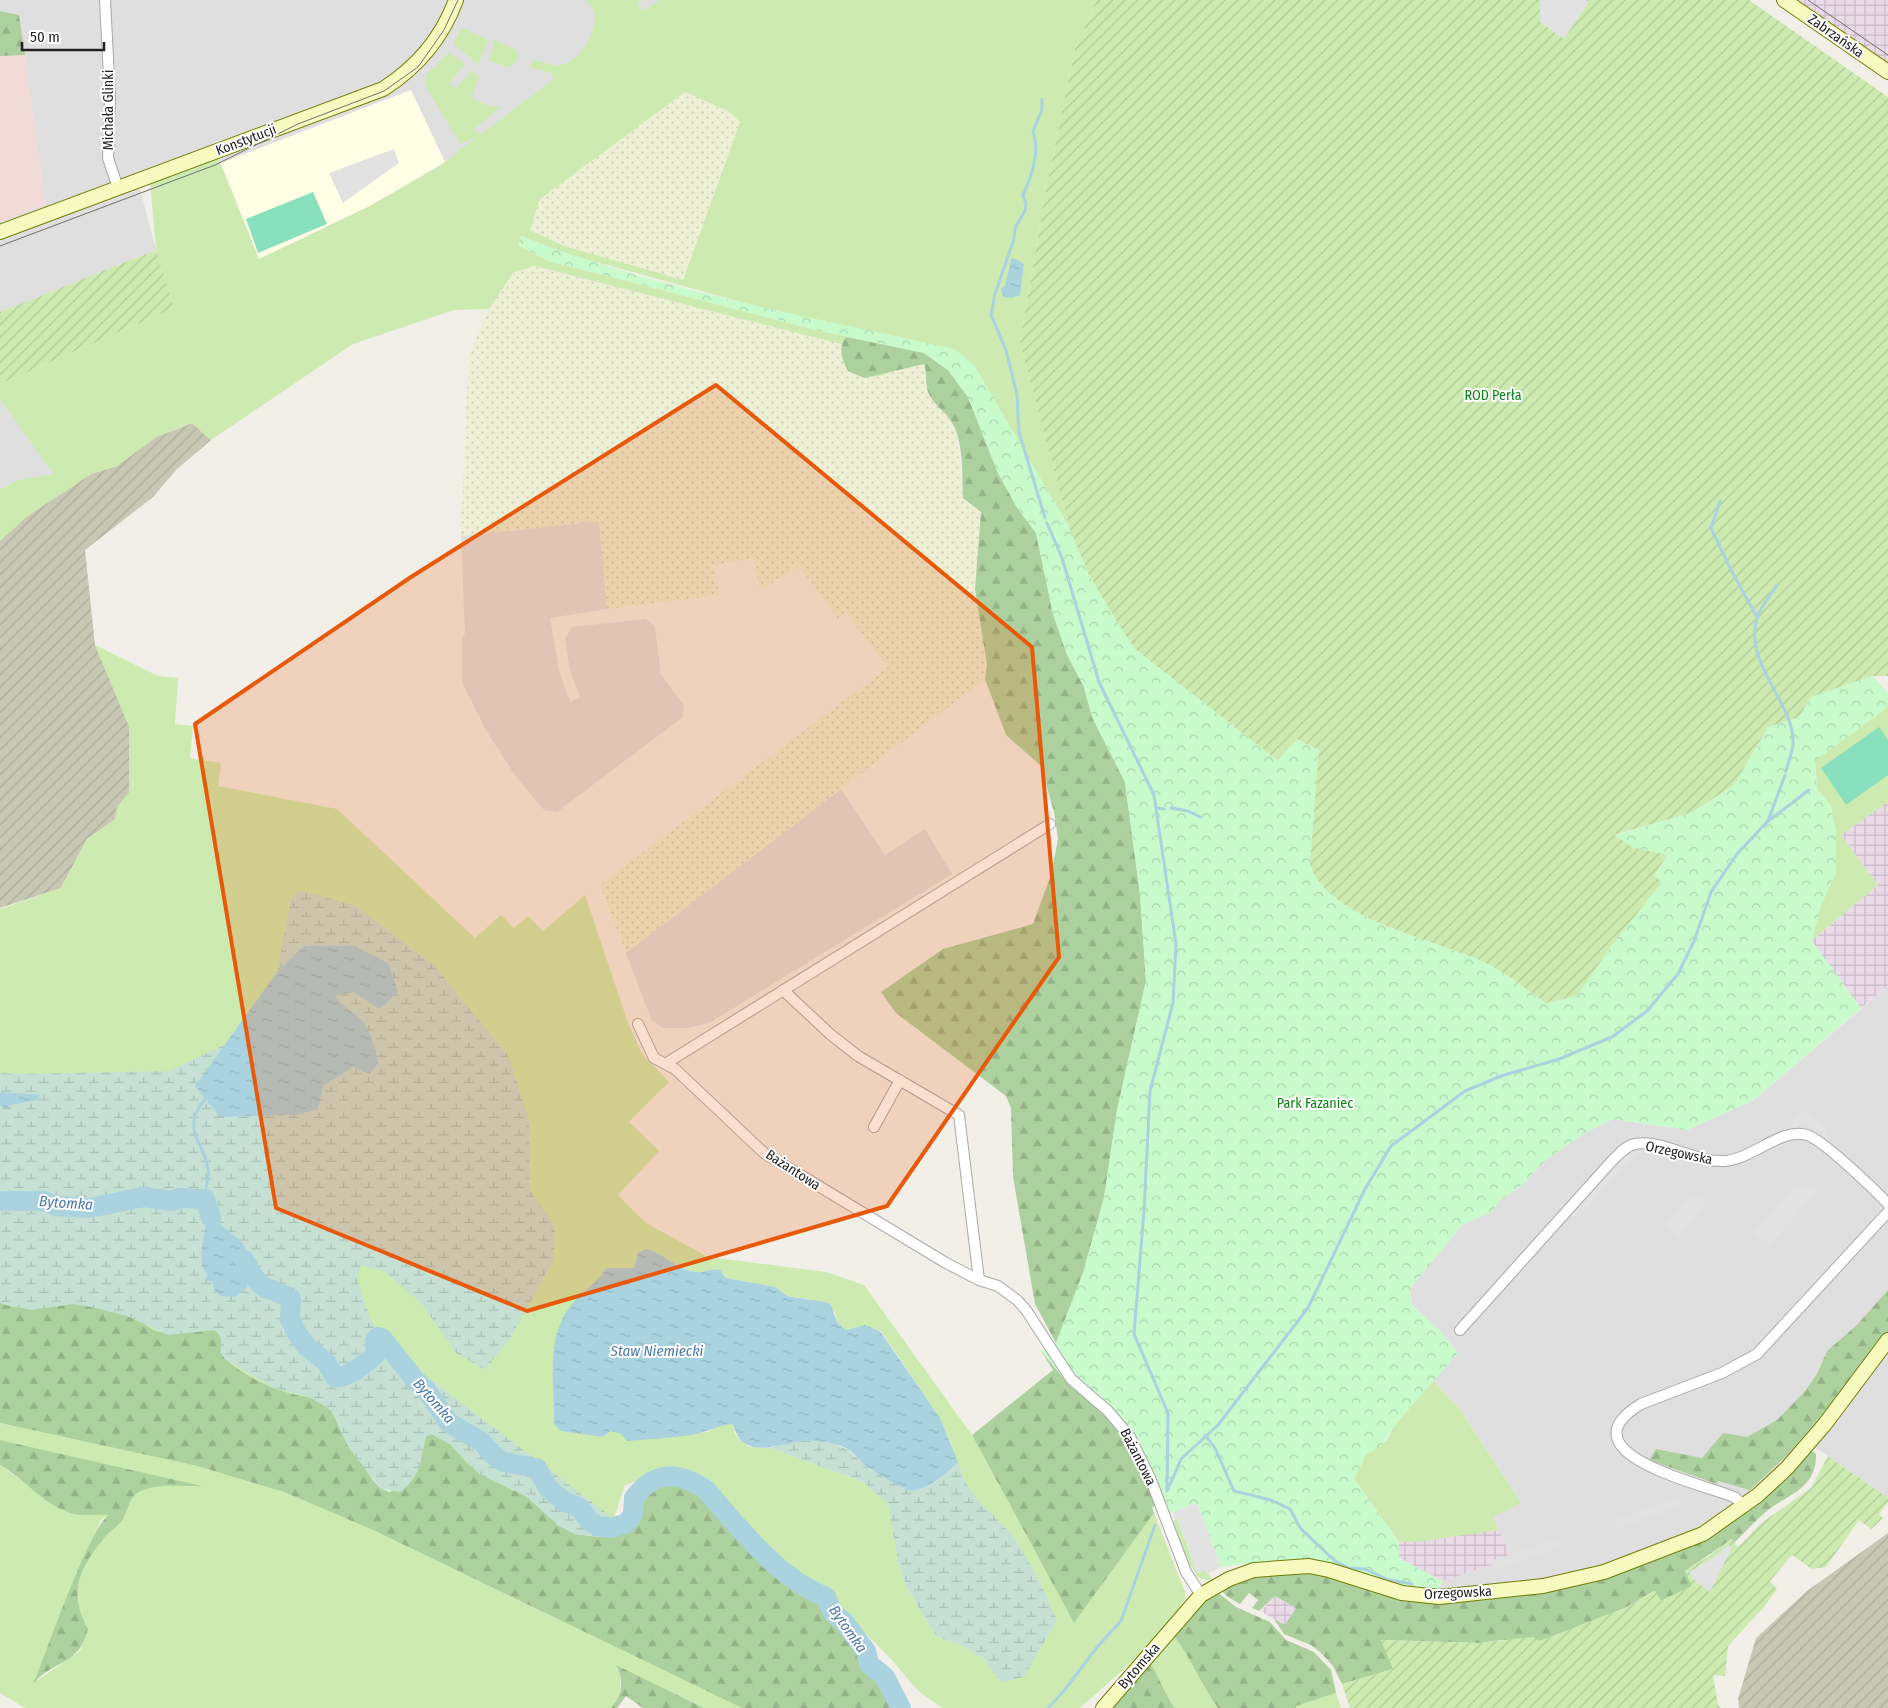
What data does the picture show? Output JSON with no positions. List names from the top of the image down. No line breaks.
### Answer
{"streets":{"street":["Zabrzańska","Michała Glinki","Konstytucji","Orzegowska","Bażantowa","Bytomska"]},"crossings":[["Michała Glinki","Konstytucji"],["Orzegowska","Bażantowa"],["Orzegowska","Bytomska"]],"water":["Bytomka","Staw Niemiecki"],"parks":["ROD Perła","Park Fazaniec"],"scale_bar":"50 m"}
